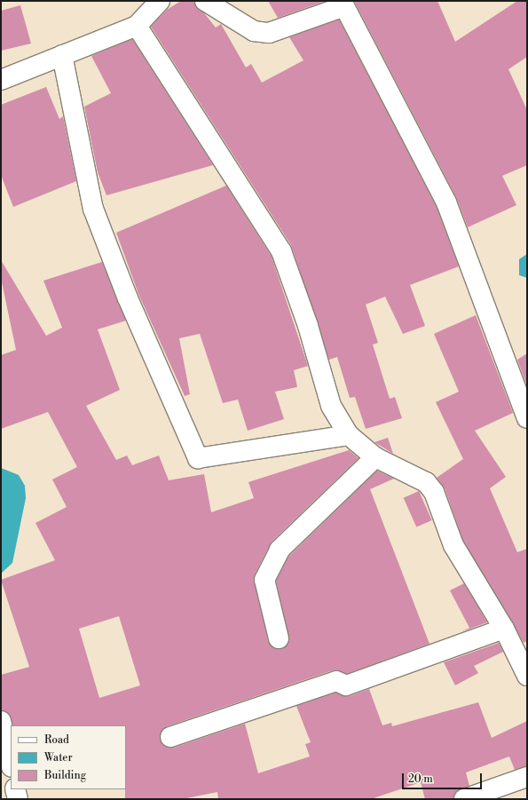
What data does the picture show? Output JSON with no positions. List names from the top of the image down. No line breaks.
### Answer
{"legend":["Road","Water","Building"],"scale_bar":"20 m"}
